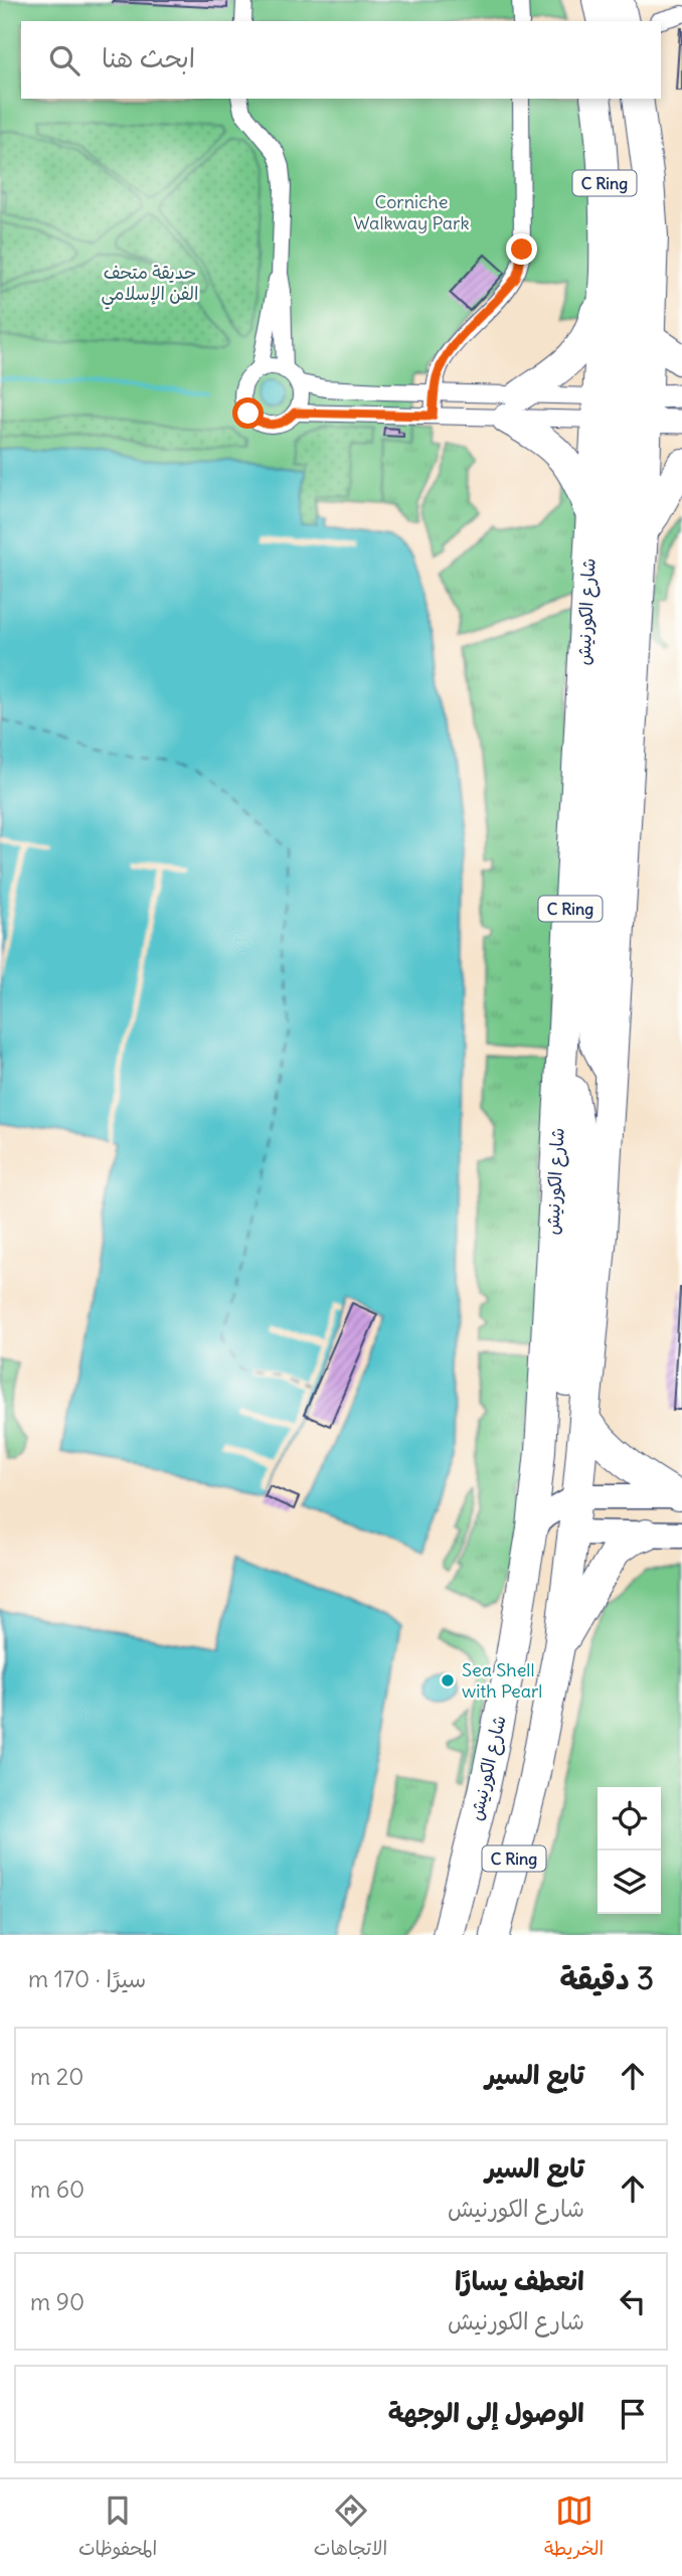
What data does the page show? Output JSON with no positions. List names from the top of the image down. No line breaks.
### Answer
{"streets":{"highway":["C Ring","شارع الكورنيش"]},"parks":["Corniche Walkway Park","حديقة متحف الفن الإسلامي"],"places":["Sea Shell with Pearl"],"page":{"search":"ابحث هنا","heading":["3 دقيقة","سيرًا · 170 m"],"list":[["تابع السير","20 m"],["تابع السير","شارع الكورنيش","60 m"],["انعطف يسارًا","شارع الكورنيش","90 m"],"الوصول إلى الوجهة"],"nav":["الخريطة","الاتجاهات","المحفوظات"]}}
